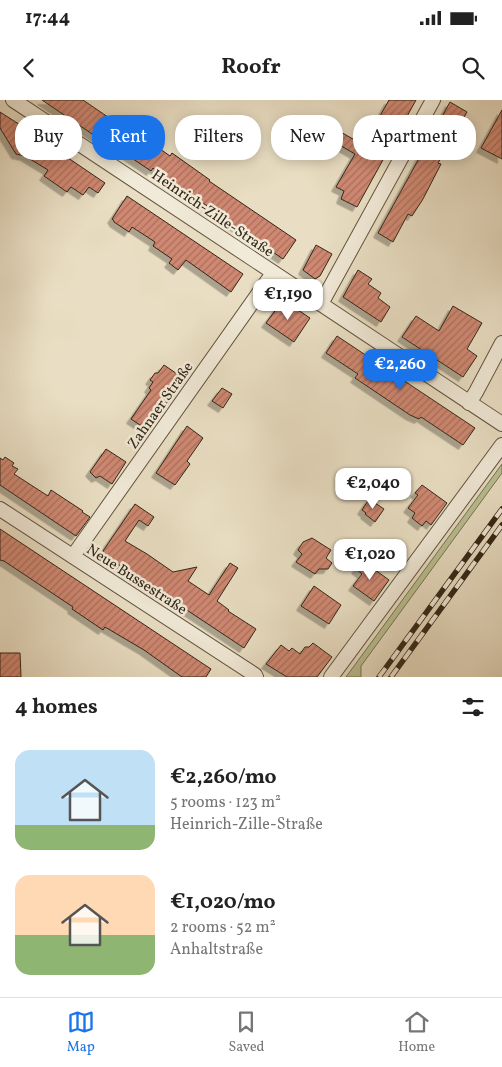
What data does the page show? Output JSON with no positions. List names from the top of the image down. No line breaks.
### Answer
{"streets":{"street":["Heinrich-Zille-Straße","Zahnaer Straße","Neue Bussestraße"]},"crossings":[["Heinrich-Zille-Straße","Zahnaer Straße"],["Zahnaer Straße","Neue Bussestraße"]],"page":{"status":"17:44","header":"Roofr","chip":["Buy","Rent","Filters","New","Apartment"],"price":["€1,190","€2,260","€2,040","€1,020"],"heading":"4 homes","list":[{"name":"€2,260/mo","note":"5 rooms · 123 m² · Heinrich-Zille-Straße"},{"name":"€1,020/mo","note":"2 rooms · 52 m² · Anhaltstraße"}],"tabs":["Map","Saved","Home"]}}
